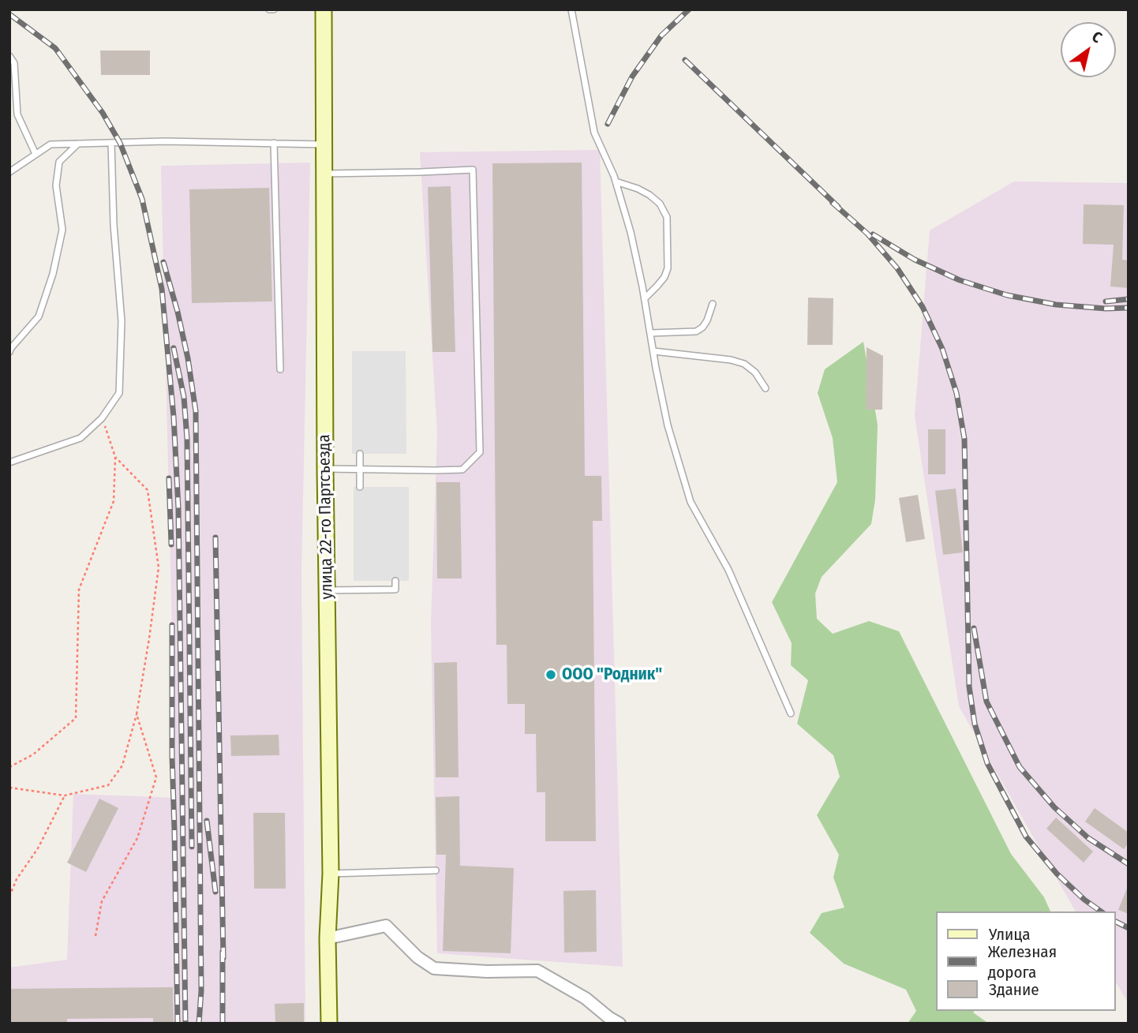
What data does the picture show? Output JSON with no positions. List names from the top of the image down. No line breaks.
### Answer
{"streets":{"street":["улица 22-го Партсъезда"]},"places":["ООО \"Родник\""],"legend":["Улица","Железная дорога","Здание"],"north":"top right"}
